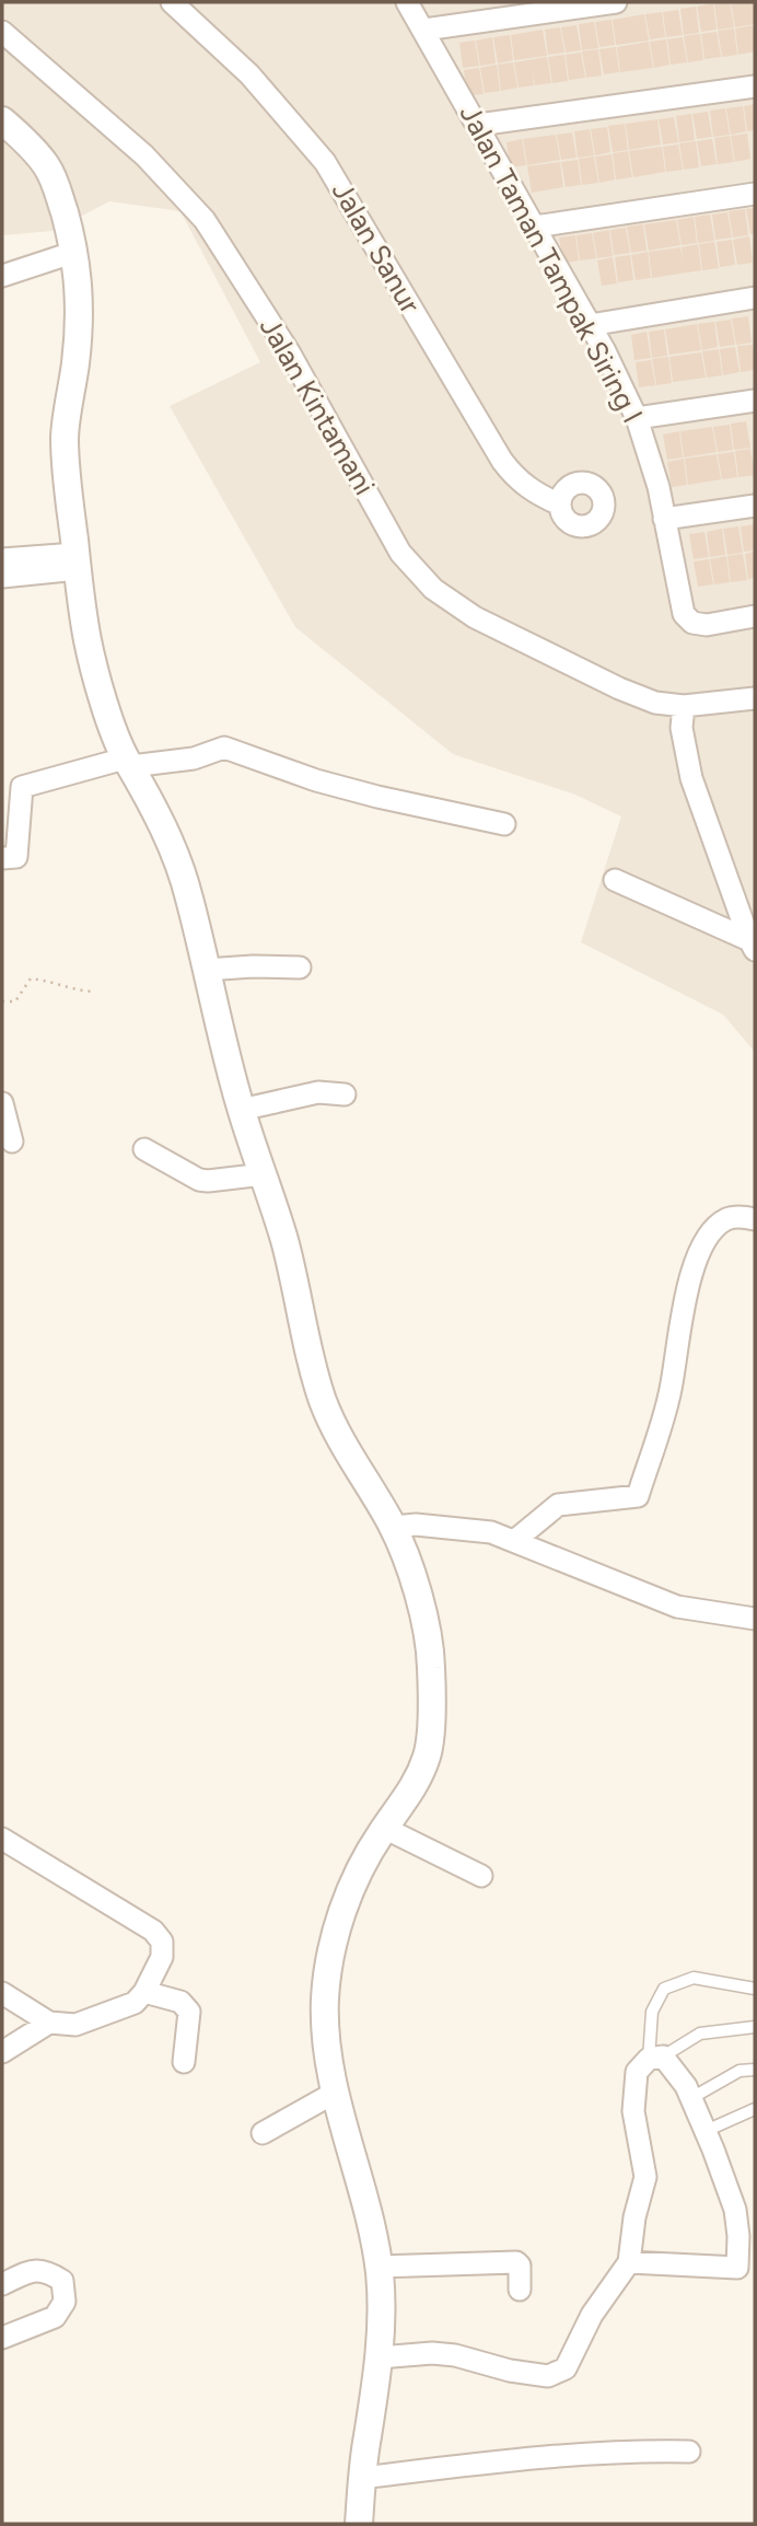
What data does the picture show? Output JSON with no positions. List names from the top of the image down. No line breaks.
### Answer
{"streets":{"street":["Jalan Sanur","Jalan Taman Tampak Siring I","Jalan Kintamani"]}}
